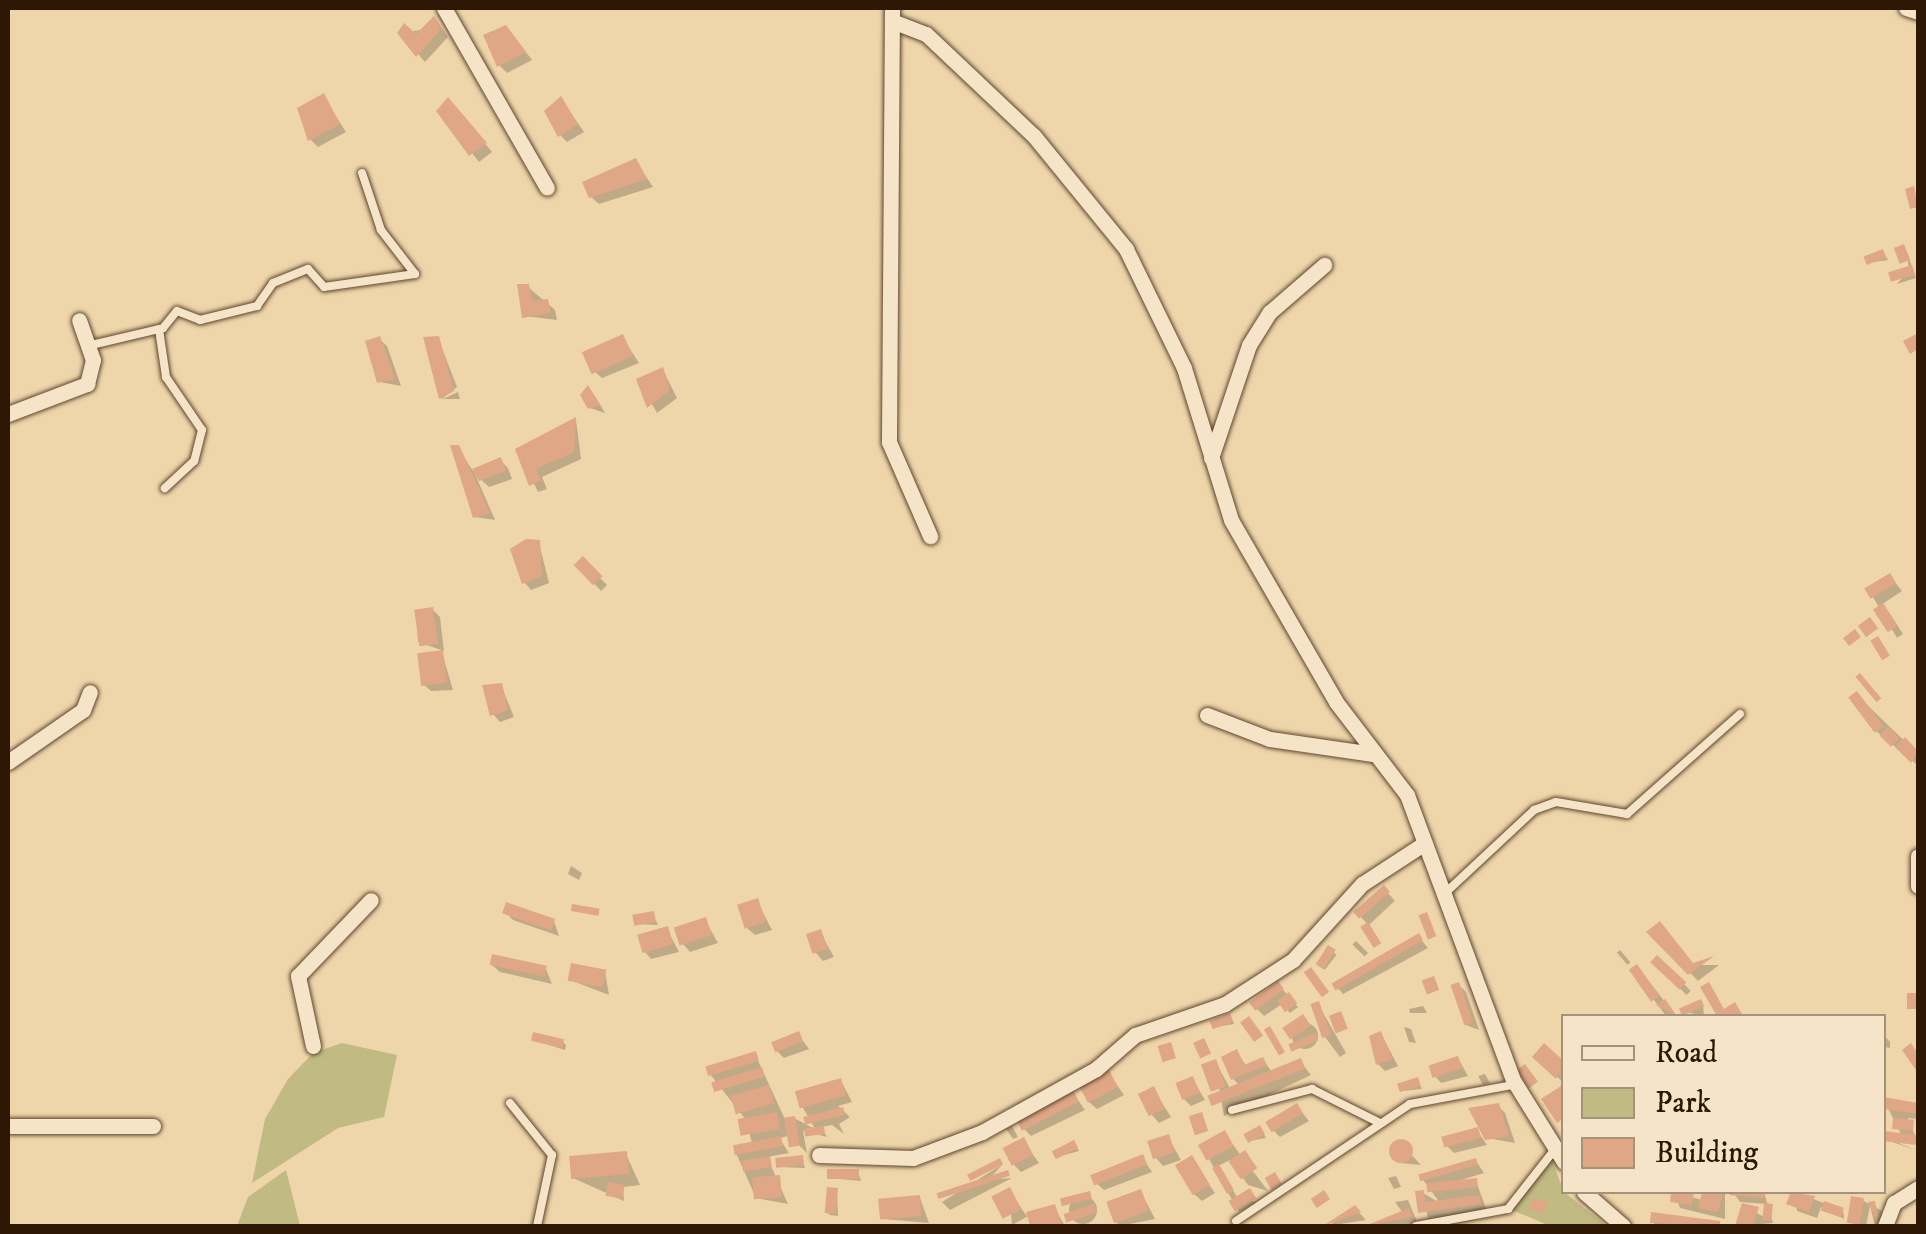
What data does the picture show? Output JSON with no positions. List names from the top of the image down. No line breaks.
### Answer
{"legend":["Road","Park","Building"]}
